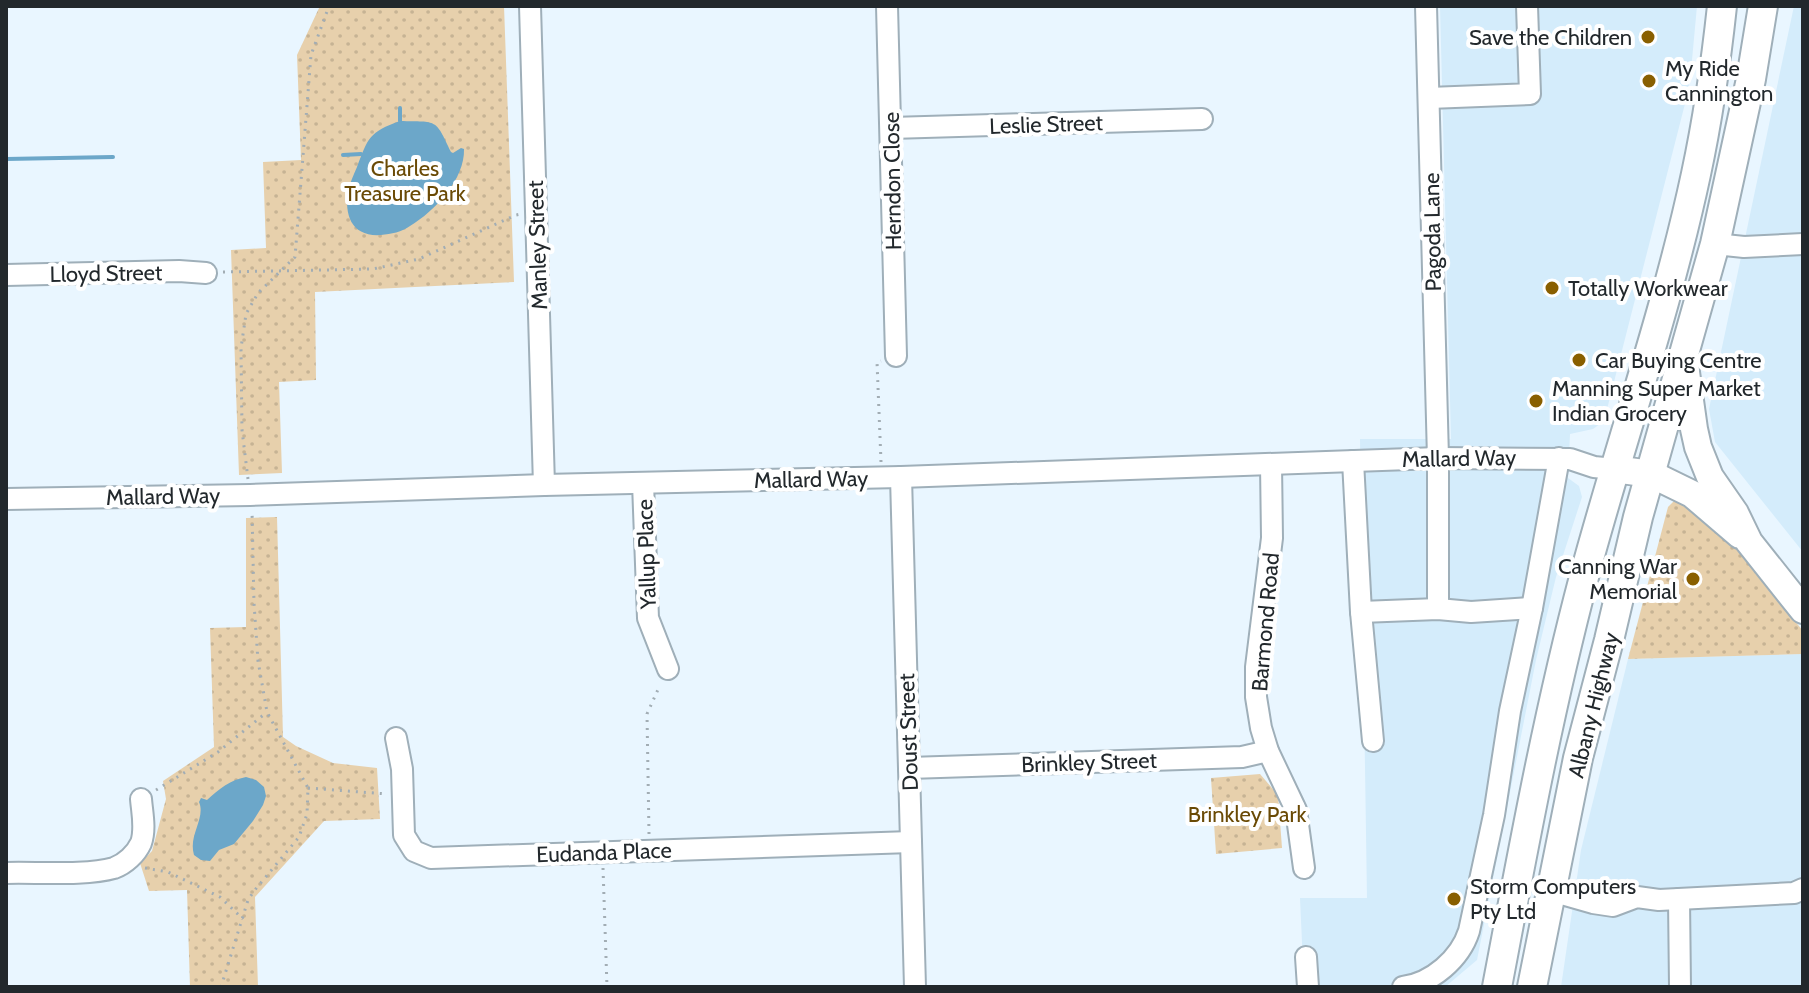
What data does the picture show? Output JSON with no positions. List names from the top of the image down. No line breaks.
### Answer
{"streets":{"highway":["Albany Highway"],"street":["Leslie Street","Herndon Close","Pagoda Lane","Manley Street","Lloyd Street","Mallard Way","Yallup Place","Barmond Road","Doust Street","Brinkley Street","Eudanda Place"]},"crossings":[["Leslie Street","Herndon Close"],["Pagoda Lane","Mallard Way"],["Manley Street","Mallard Way"],["Mallard Way","Yallup Place"],["Mallard Way","Barmond Road"],["Mallard Way","Albany Highway"],["Mallard Way","Doust Street"],["Barmond Road","Brinkley Street"],["Doust Street","Brinkley Street"],["Doust Street","Eudanda Place"]],"parks":["Charles Treasure Park","Brinkley Park"],"places":["Save the Children","My Ride Cannington","Totally Workwear","Car Buying Centre","Manning Super Market Indian Grocery","Canning War Memorial","Storm Computers Pty Ltd"]}
